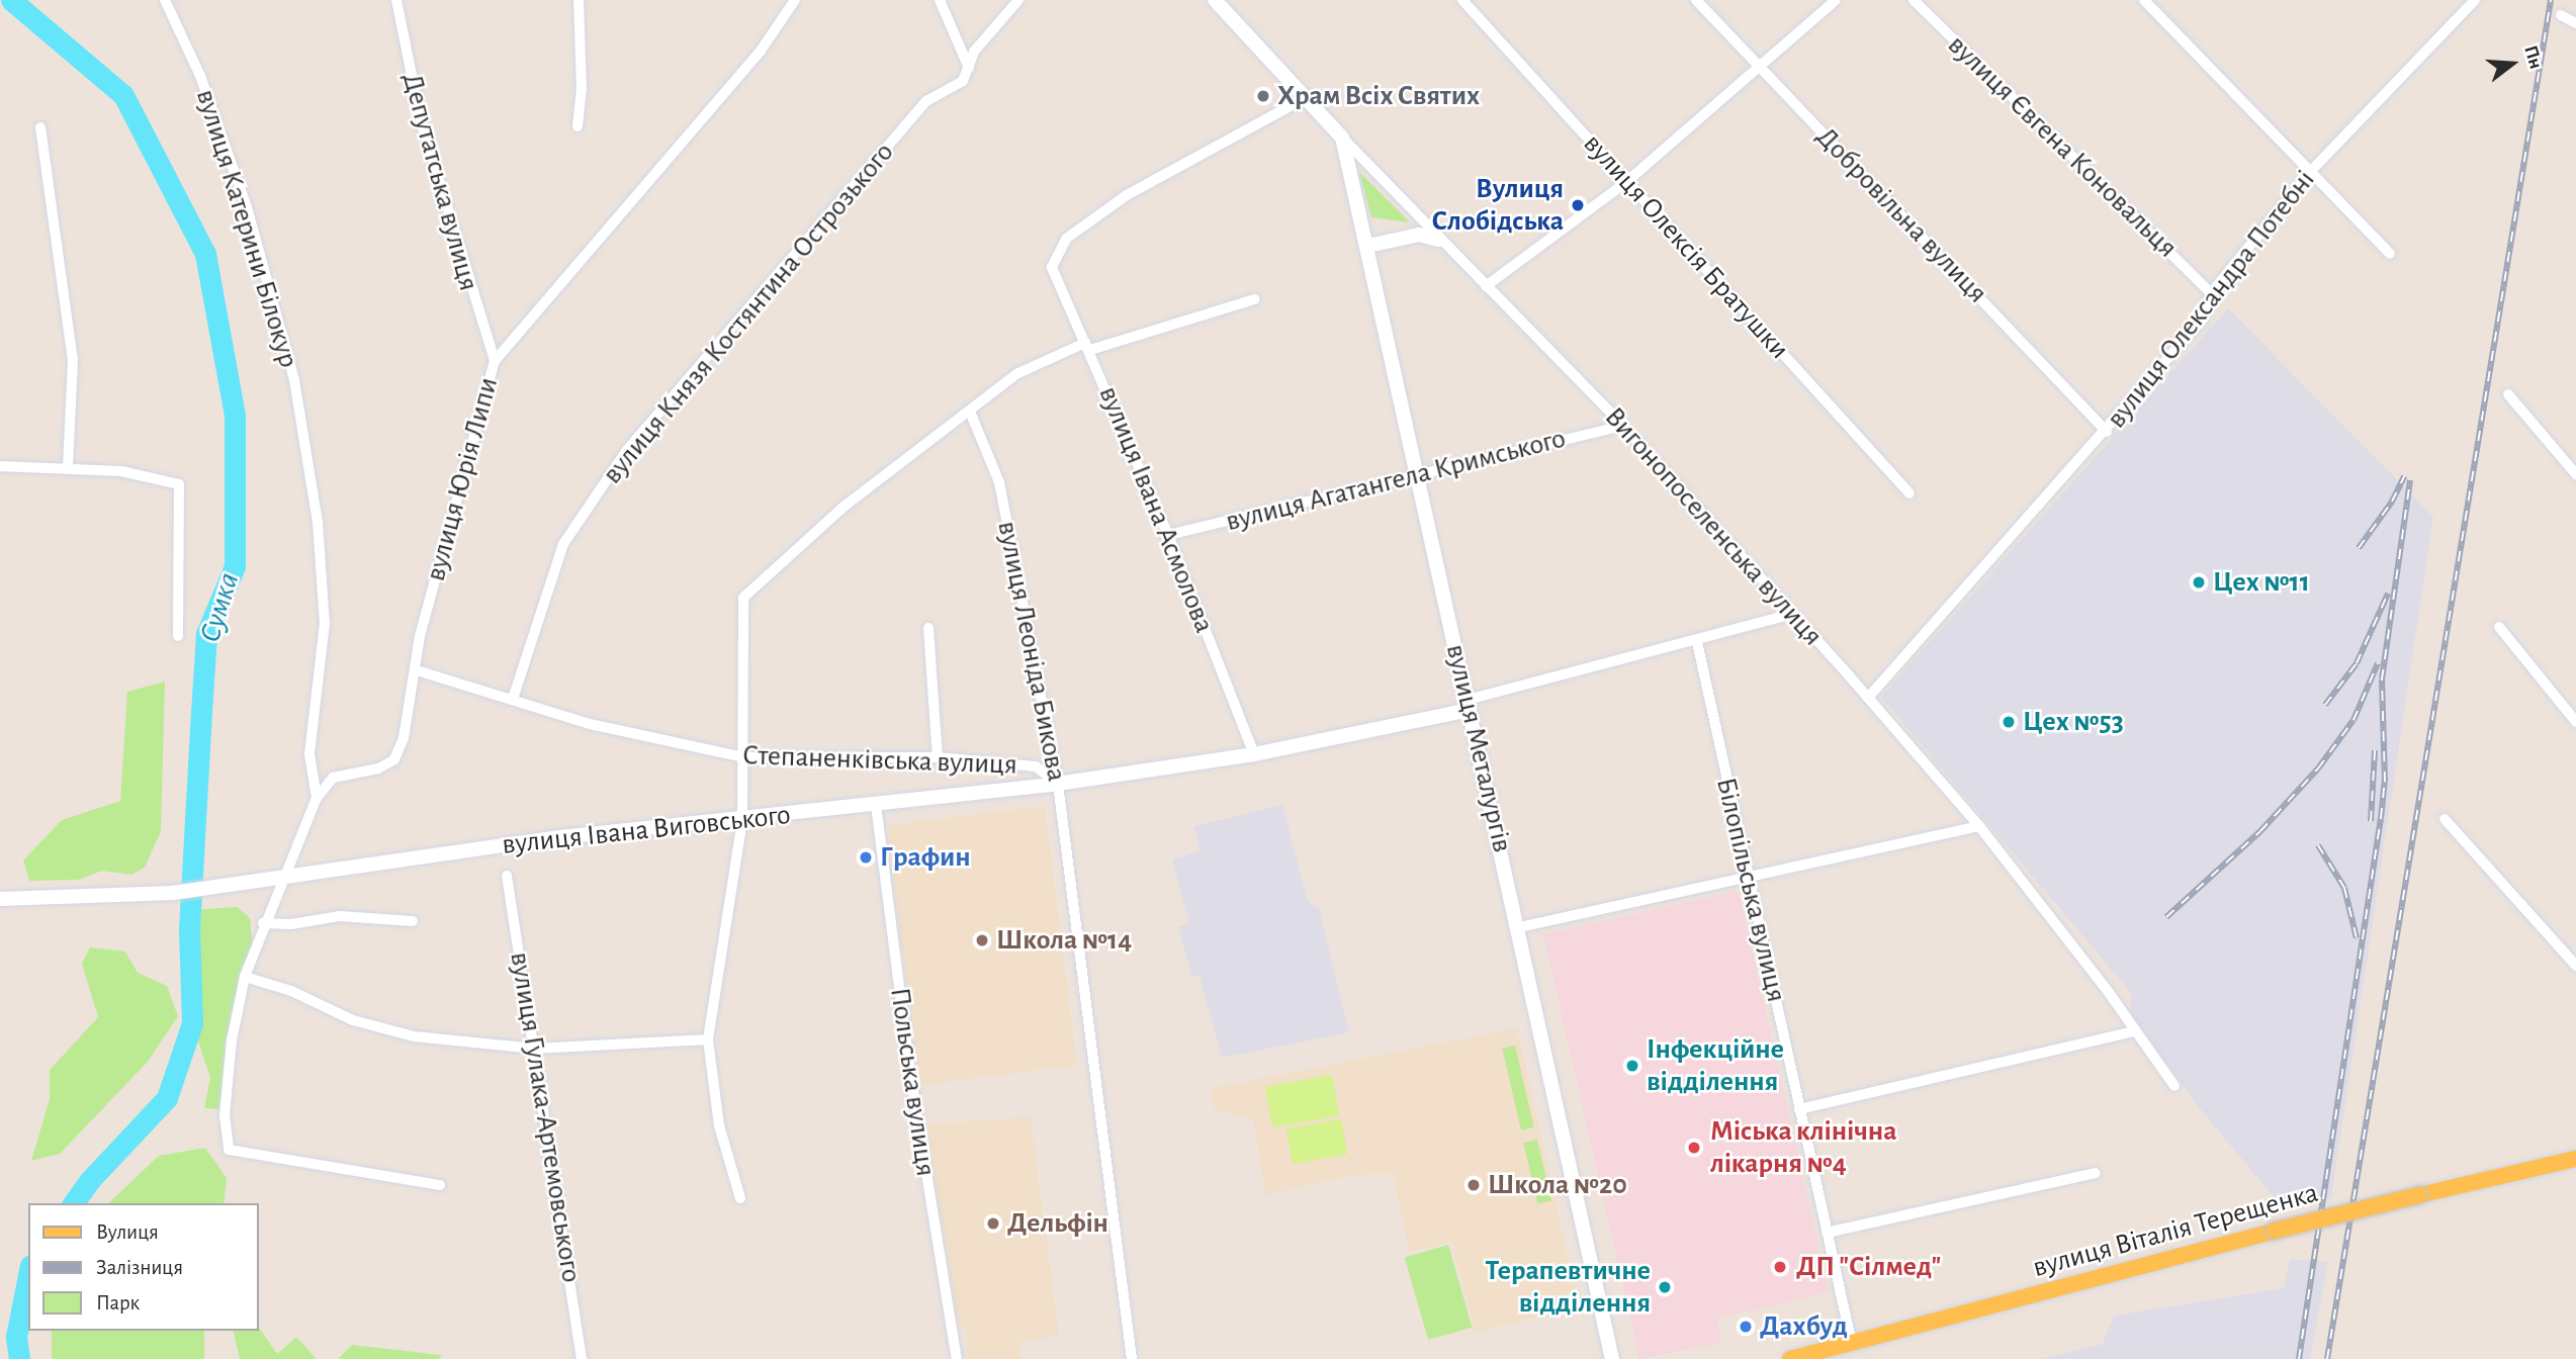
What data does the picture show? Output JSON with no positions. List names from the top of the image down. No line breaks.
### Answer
{"streets":{"main road":["Вигонопоселенська вулиця","вулиця Металургів","Степаненківська вулиця","вулиця Івана Виговського","вулиця Віталія Терещенка"],"street":["вулиця Євгена Коновальця","Депутатська вулиця","Добровільна вулиця","вулиця Катерини Білокур","вулиця Олексія Братушки","вулиця Олександра Потебні","вулиця Князя Костянтина Острозького","вулиця Юрія Липи","вулиця Агатангела Кримського","вулиця Івана Асмолова","вулиця Леоніда Бикова","Білопільська вулиця","Польська вулиця","вулиця Гулака-Артемовського"]},"crossings":[["вулиця Євгена Коновальця","вулиця Олександра Потебні"],["Депутатська вулиця","вулиця Юрія Липи"],["Добровільна вулиця","вулиця Олександра Потебні"],["вулиця Катерини Білокур","вулиця Юрія Липи"],["вулиця Олександра Потебні","Вигонопоселенська вулиця"],["вулиця Князя Костянтина Острозького","Степаненківська вулиця"],["вулиця Юрія Липи","Степаненківська вулиця"],["вулиця Агатангела Кримського","вулиця Івана Асмолова"],["вулиця Агатангела Кримського","Вигонопоселенська вулиця"],["вулиця Агатангела Кримського","вулиця Металургів"],["вулиця Івана Асмолова","Вигонопоселенська вулиця"],["вулиця Івана Асмолова","Степаненківська вулиця"],["Вигонопоселенська вулиця","вулиця Металургів"],["Вигонопоселенська вулиця","Степаненківська вулиця"],["вулиця Леоніда Бикова","Степаненківська вулиця"],["вулиця Леоніда Бикова","вулиця Івана Виговського"],["вулиця Металургів","Степаненківська вулиця"],["Степаненківська вулиця","вулиця Івана Виговського"],["Степаненківська вулиця","Білопільська вулиця"],["вулиця Івана Виговського","Польська вулиця"],["Білопільська вулиця","вулиця Віталія Терещенка"]],"water":["Сумка"],"places":["Храм Всіх Святих","Вулиця Слобідська","Цех №11","Цех №53","Графин","Школа №14","Інфекційне відділення","Міська клінічна лікарня №4","Школа №20","Дельфін","ДП \"Сілмед\"","Терапевтичне відділення","Дахбуд"],"legend":["Вулиця","Залізниця","Парк"],"north":"right"}
